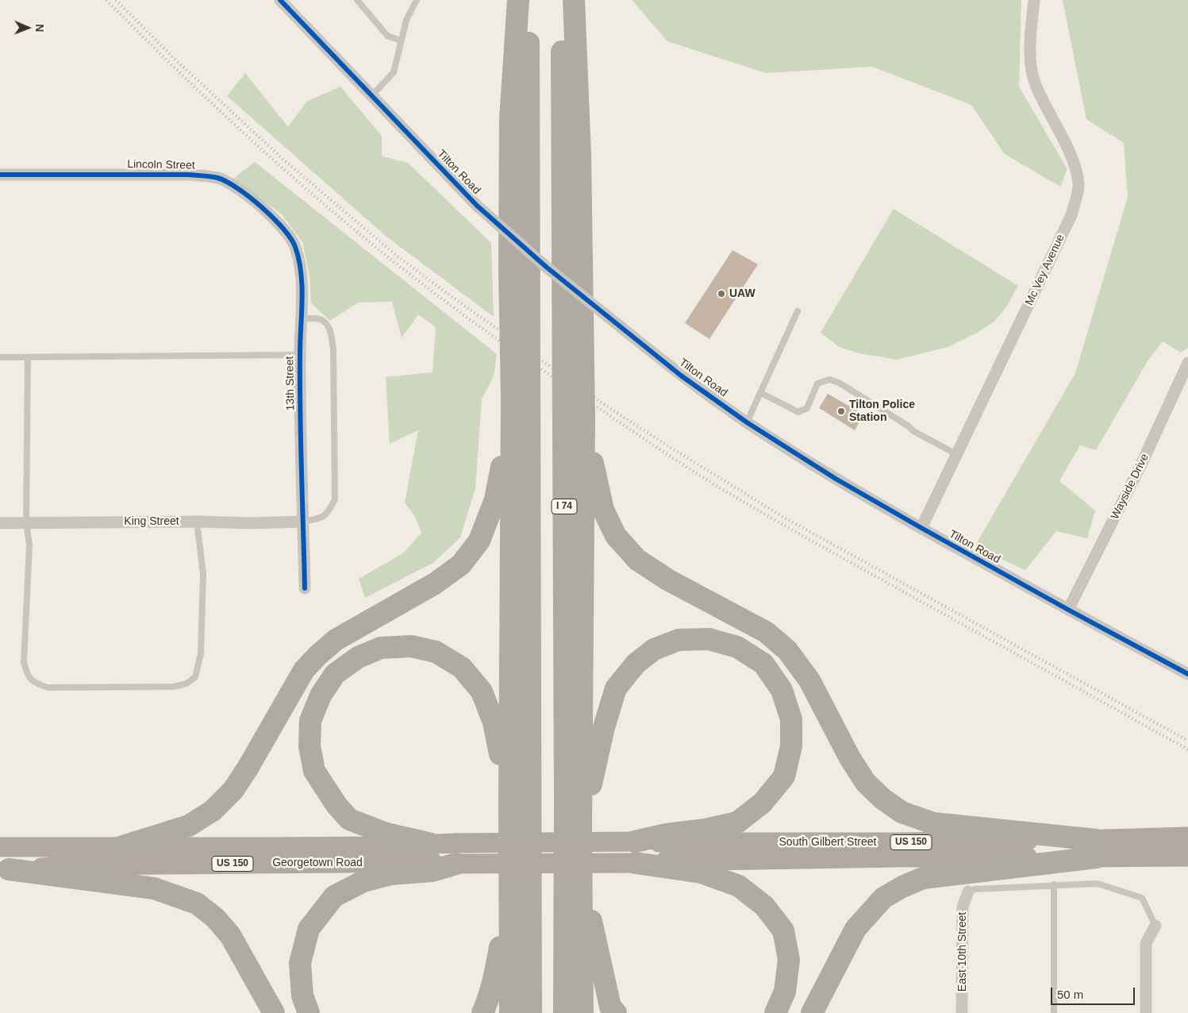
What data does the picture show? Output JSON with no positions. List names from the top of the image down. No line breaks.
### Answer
{"streets":{"highway":["I 74"],"main road":["South Gilbert Street","US 150","Georgetown Road"],"street":["Lincoln Street","Tilton Road","Mc Vey Avenue","13th Street","Wayside Drive","King Street","East 10th Street"]},"crossings":[["Lincoln Street","13th Street"],["Tilton Road","Mc Vey Avenue"],["Tilton Road","Wayside Drive"],["13th Street","King Street"],["South Gilbert Street","Georgetown Road"]],"places":["UAW","Tilton Police Station"],"scale_bar":"50 m","north":"right"}
